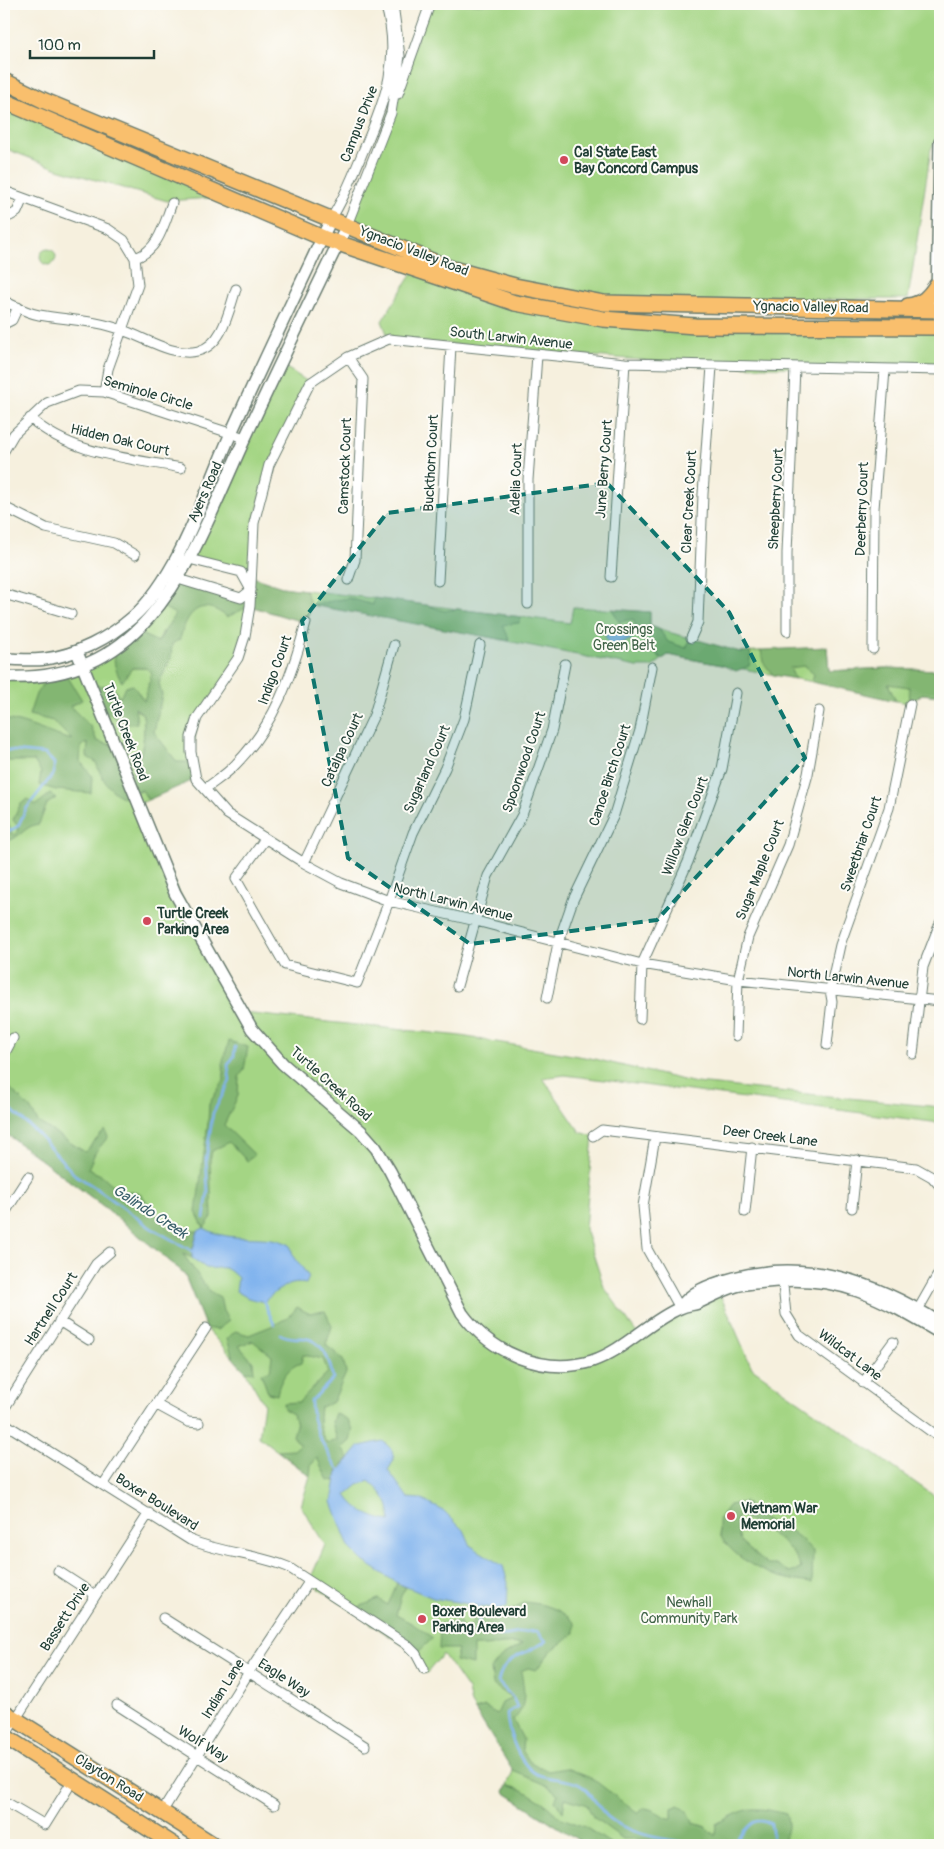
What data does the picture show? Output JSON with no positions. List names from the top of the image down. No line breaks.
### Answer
{"streets":{"main road":["Ygnacio Valley Road","Clayton Road"],"street":["Campus Drive","South Larwin Avenue","Seminole Circle","Hidden Oak Court","Buckthorn Court","Camstock Court","June Berry Court","Adelia Court","Ayers Road","Sheepberry Court","Clear Creek Court","Deerberry Court","Indigo Court","Turtle Creek Road","Catalpa Court","Spoonwood Court","Sugarland Court","Canoe Birch Court","Willow Glen Court","Sweetbriar Court","Sugar Maple Court","North Larwin Avenue","Deer Creek Lane","Hartnell Court","Wildcat Lane","Boxer Boulevard","Bassett Drive","Eagle Way","Indian Lane","Wolf Way"]},"crossings":[["Campus Drive","Ygnacio Valley Road"],["Campus Drive","Ayers Road"],["Ygnacio Valley Road","Ayers Road"],["South Larwin Avenue","Buckthorn Court"],["South Larwin Avenue","Camstock Court"],["South Larwin Avenue","June Berry Court"],["South Larwin Avenue","Adelia Court"],["South Larwin Avenue","Sheepberry Court"],["South Larwin Avenue","Clear Creek Court"],["South Larwin Avenue","Deerberry Court"],["South Larwin Avenue","North Larwin Avenue"],["Seminole Circle","Hidden Oak Court"],["Seminole Circle","Ayers Road"],["Ayers Road","Turtle Creek Road"],["Indigo Court","North Larwin Avenue"],["Turtle Creek Road","Wildcat Lane"],["Catalpa Court","North Larwin Avenue"],["Spoonwood Court","North Larwin Avenue"],["Sugarland Court","North Larwin Avenue"],["Canoe Birch Court","North Larwin Avenue"],["Willow Glen Court","North Larwin Avenue"],["Sweetbriar Court","North Larwin Avenue"],["Sugar Maple Court","North Larwin Avenue"],["Boxer Boulevard","Bassett Drive"],["Boxer Boulevard","Indian Lane"],["Bassett Drive","Clayton Road"],["Eagle Way","Indian Lane"],["Indian Lane","Wolf Way"],["Indian Lane","Clayton Road"]],"water":["Galindo Creek"],"parks":["Crossings Green Belt","Newhall Community Park"],"places":["Cal State East Bay Concord Campus","Turtle Creek Parking Area","Vietnam War Memorial","Boxer Boulevard Parking Area"],"scale_bar":"100 m"}
